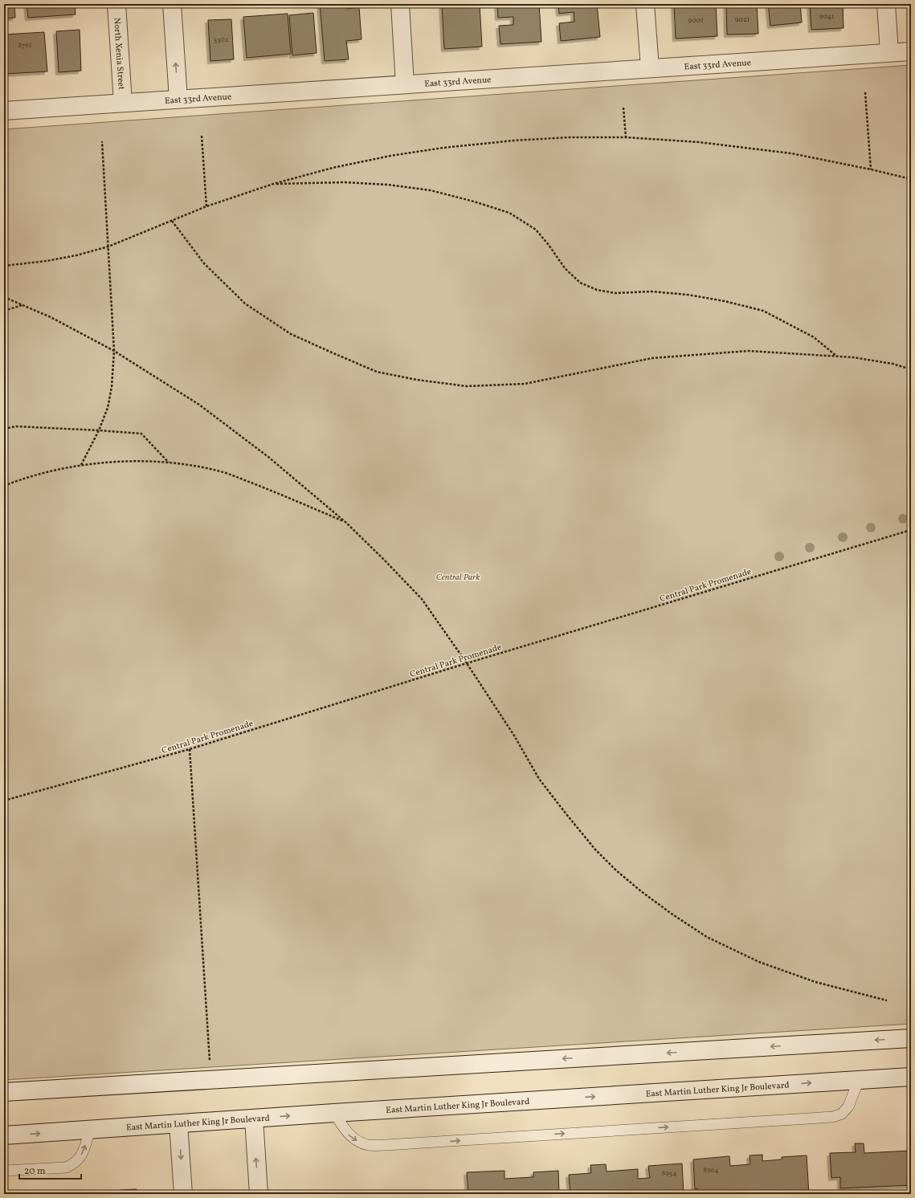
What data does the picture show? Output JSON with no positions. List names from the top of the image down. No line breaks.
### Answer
{"streets":{"main road":["North Xenia Street","East 33rd Avenue","East Martin Luther King Jr Boulevard"],"path":["Central Park Promenade"]},"crossings":[["North Xenia Street","East 33rd Avenue"]],"parks":["Central Park"],"house_numbers":["9041","9021","9001","3302","8761","8964","8954"],"scale_bar":"20 m"}
